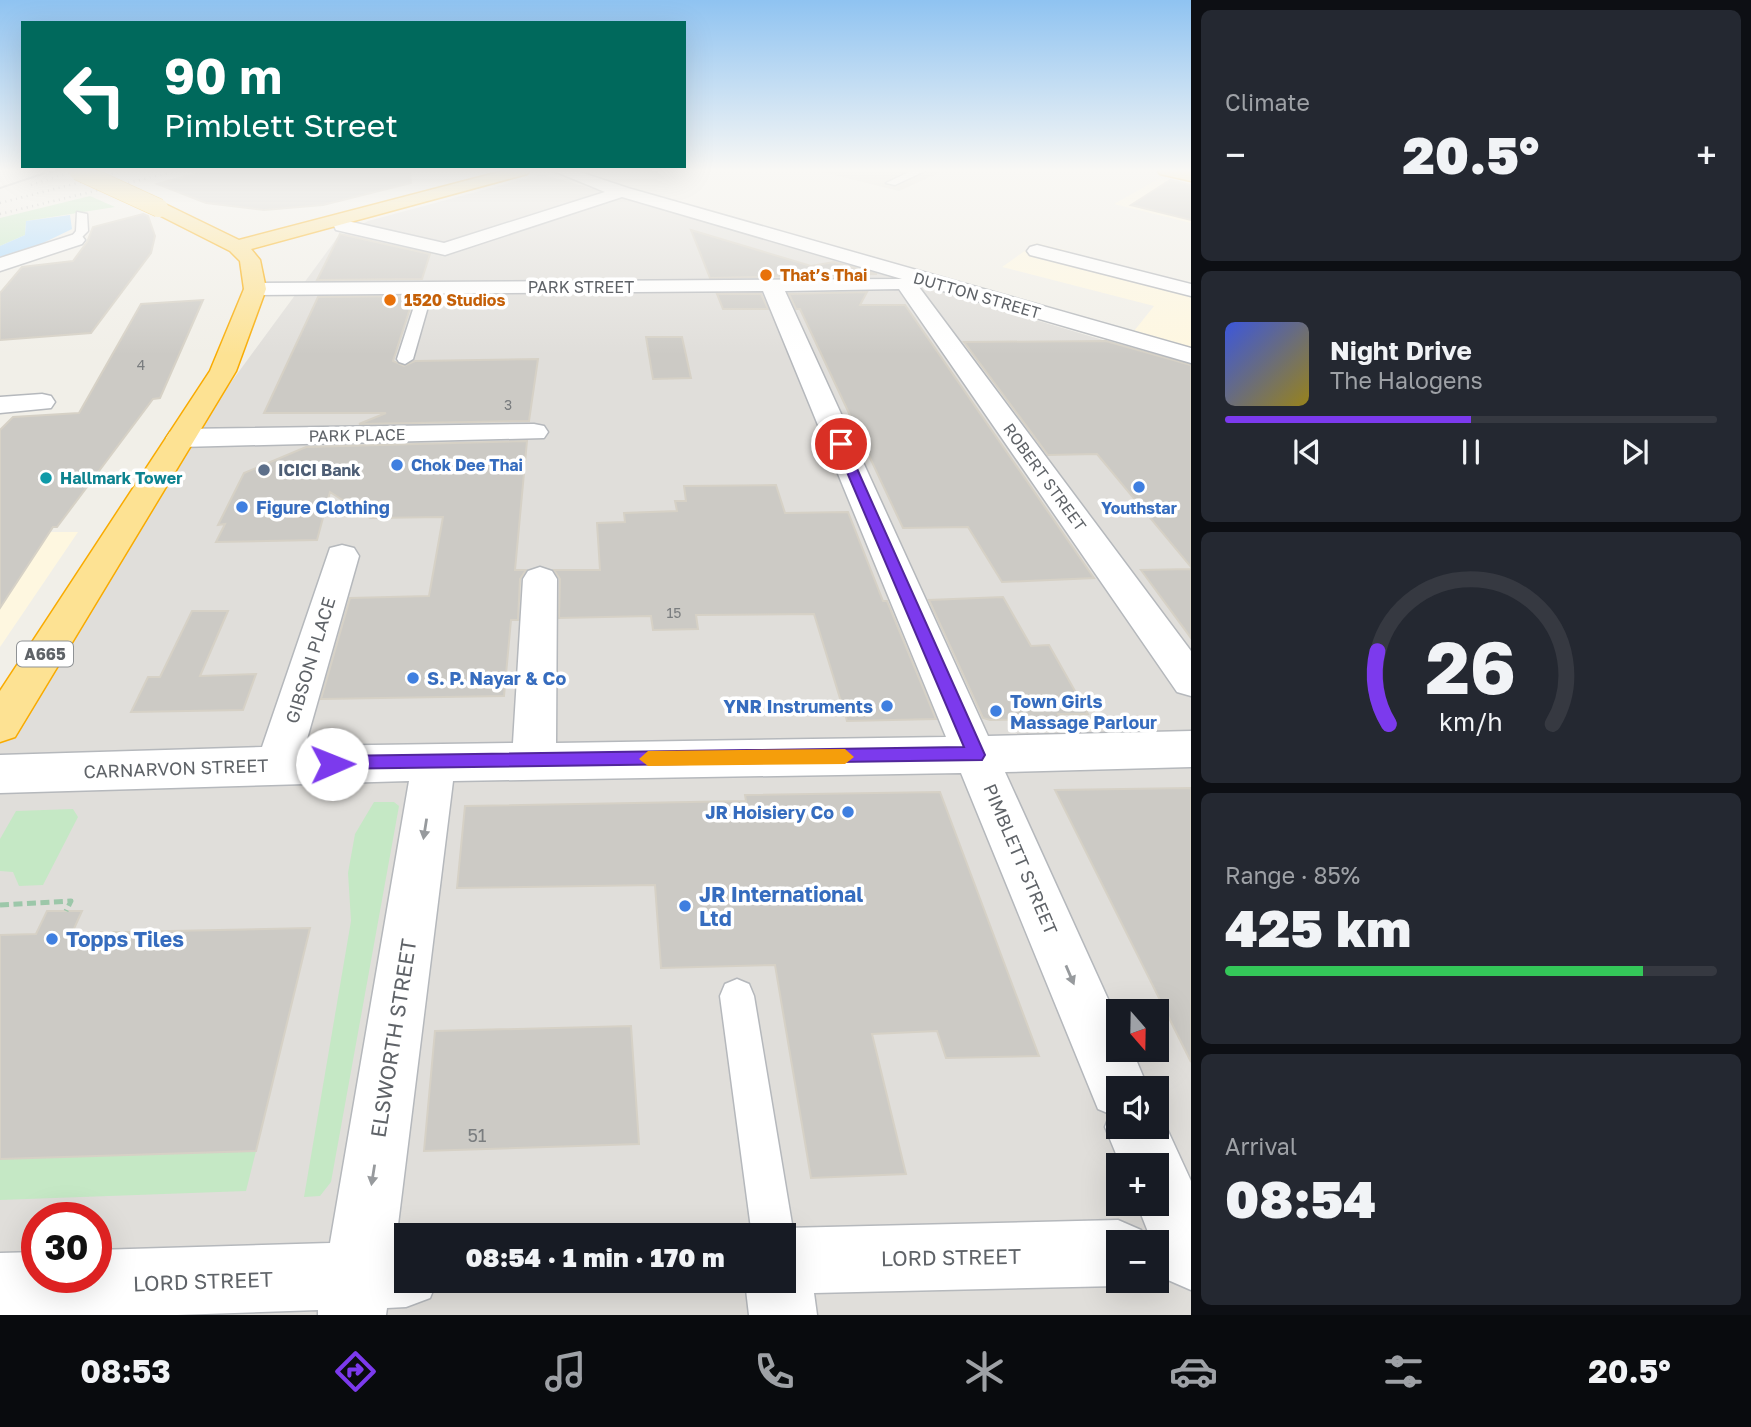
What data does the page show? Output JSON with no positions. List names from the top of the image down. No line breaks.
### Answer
{"streets":{"highway":["A665"],"street":["PARK STREET","DUTTON STREET","PARK PLACE","ROBERT STREET","GIBSON PLACE","CARNARVON STREET","PIMBLETT STREET","ELSWORTH STREET","LORD STREET"]},"crossings":[["PARK STREET","DUTTON STREET"],["PARK STREET","ROBERT STREET"],["PARK STREET","A665"],["PARK STREET","PIMBLETT STREET"],["DUTTON STREET","ROBERT STREET"],["PARK PLACE","A665"],["GIBSON PLACE","CARNARVON STREET"],["CARNARVON STREET","PIMBLETT STREET"],["CARNARVON STREET","ELSWORTH STREET"],["ELSWORTH STREET","LORD STREET"]],"one_way":["PIMBLETT STREET","ELSWORTH STREET"],"places":["That’s Thai","1520 Studios","Chok Dee Thai","ICICI Bank","Hallmark Tower","Youthstar","Figure Clothing","S. P. Nayar & Co","YNR Instruments","Town Girls Massage Parlour","JR Hoisiery Co","JR International Ltd","Topps Tiles"],"house_numbers":["4","3","15","51"],"north":"bottom","page":{"tile":["Climate",["Range · 85%","425 km"],["Arrival","08:54"]],"turn":["90 m","Pimblett Street"],"heat":["−","20.5°","+"],"song":["Night Drive","The Halogens"],"map_buttons":["+","−"],"limit":"30","trip":"08:54 · 1 min · 170 m","tabs":["08:53","20.5°"],"gauge":["26","km/h"]}}
